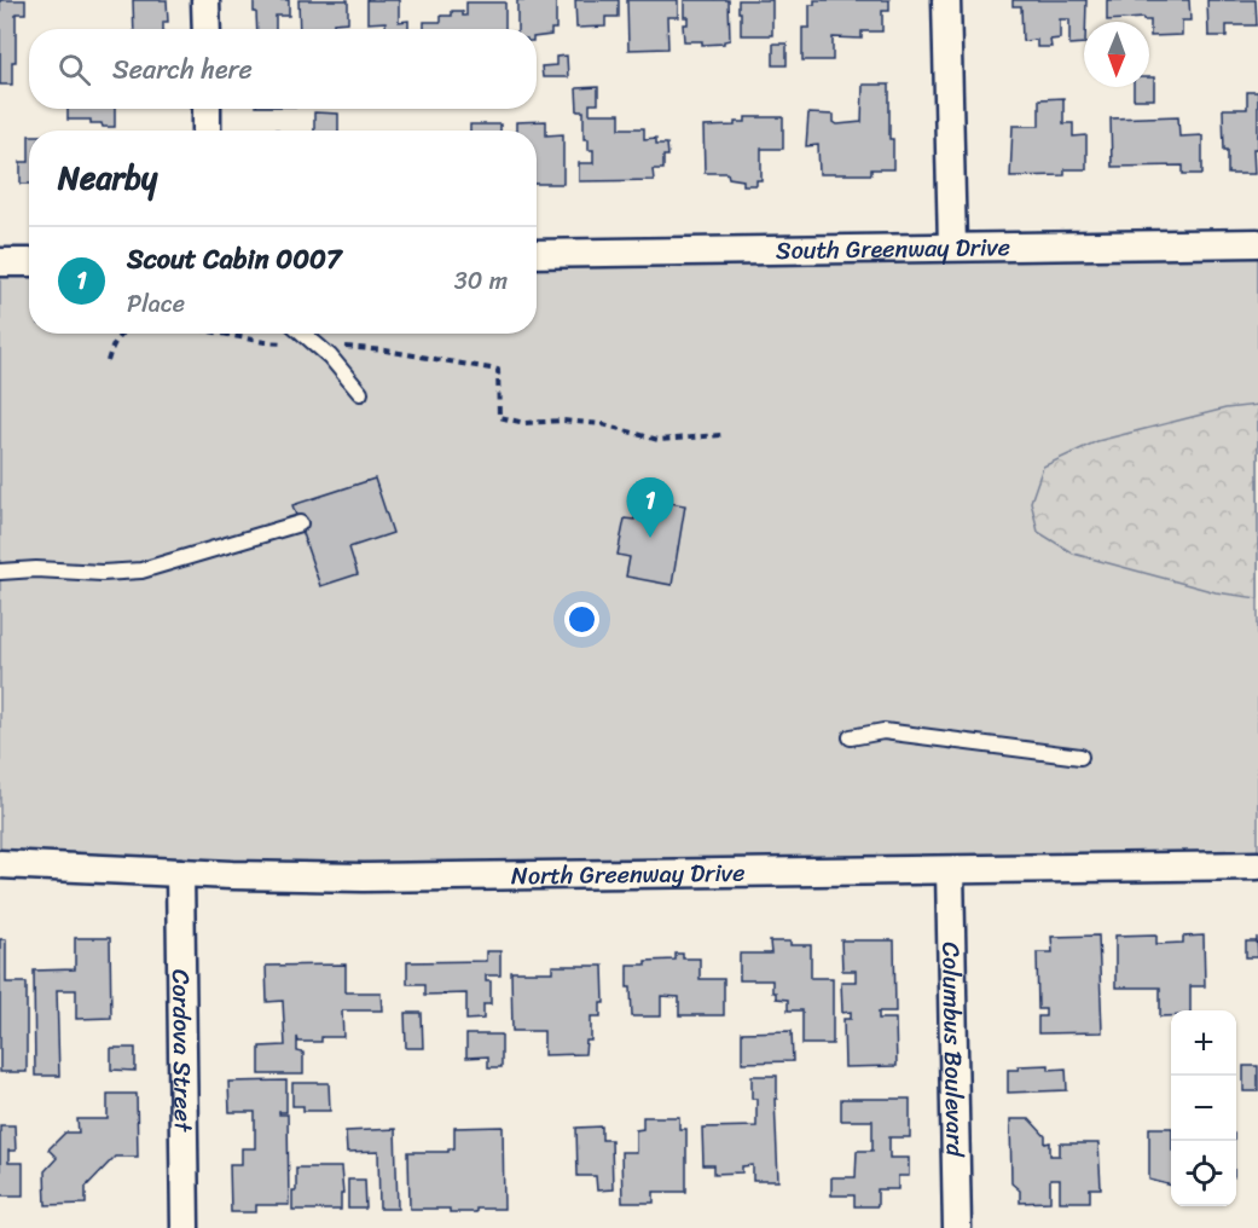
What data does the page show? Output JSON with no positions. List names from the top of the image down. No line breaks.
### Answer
{"streets":{"street":["South Greenway Drive","North Greenway Drive","Columbus Boulevard","Cordova Street"]},"crossings":[["North Greenway Drive","Columbus Boulevard"],["North Greenway Drive","Cordova Street"]],"north":"bottom","page":{"search":"Search here","heading":"Nearby","list":[{"mark":"1","name":"Scout Cabin 0007","note":"Place","value":"30 m"}],"pins":"1","map_buttons":["+","−"]}}
